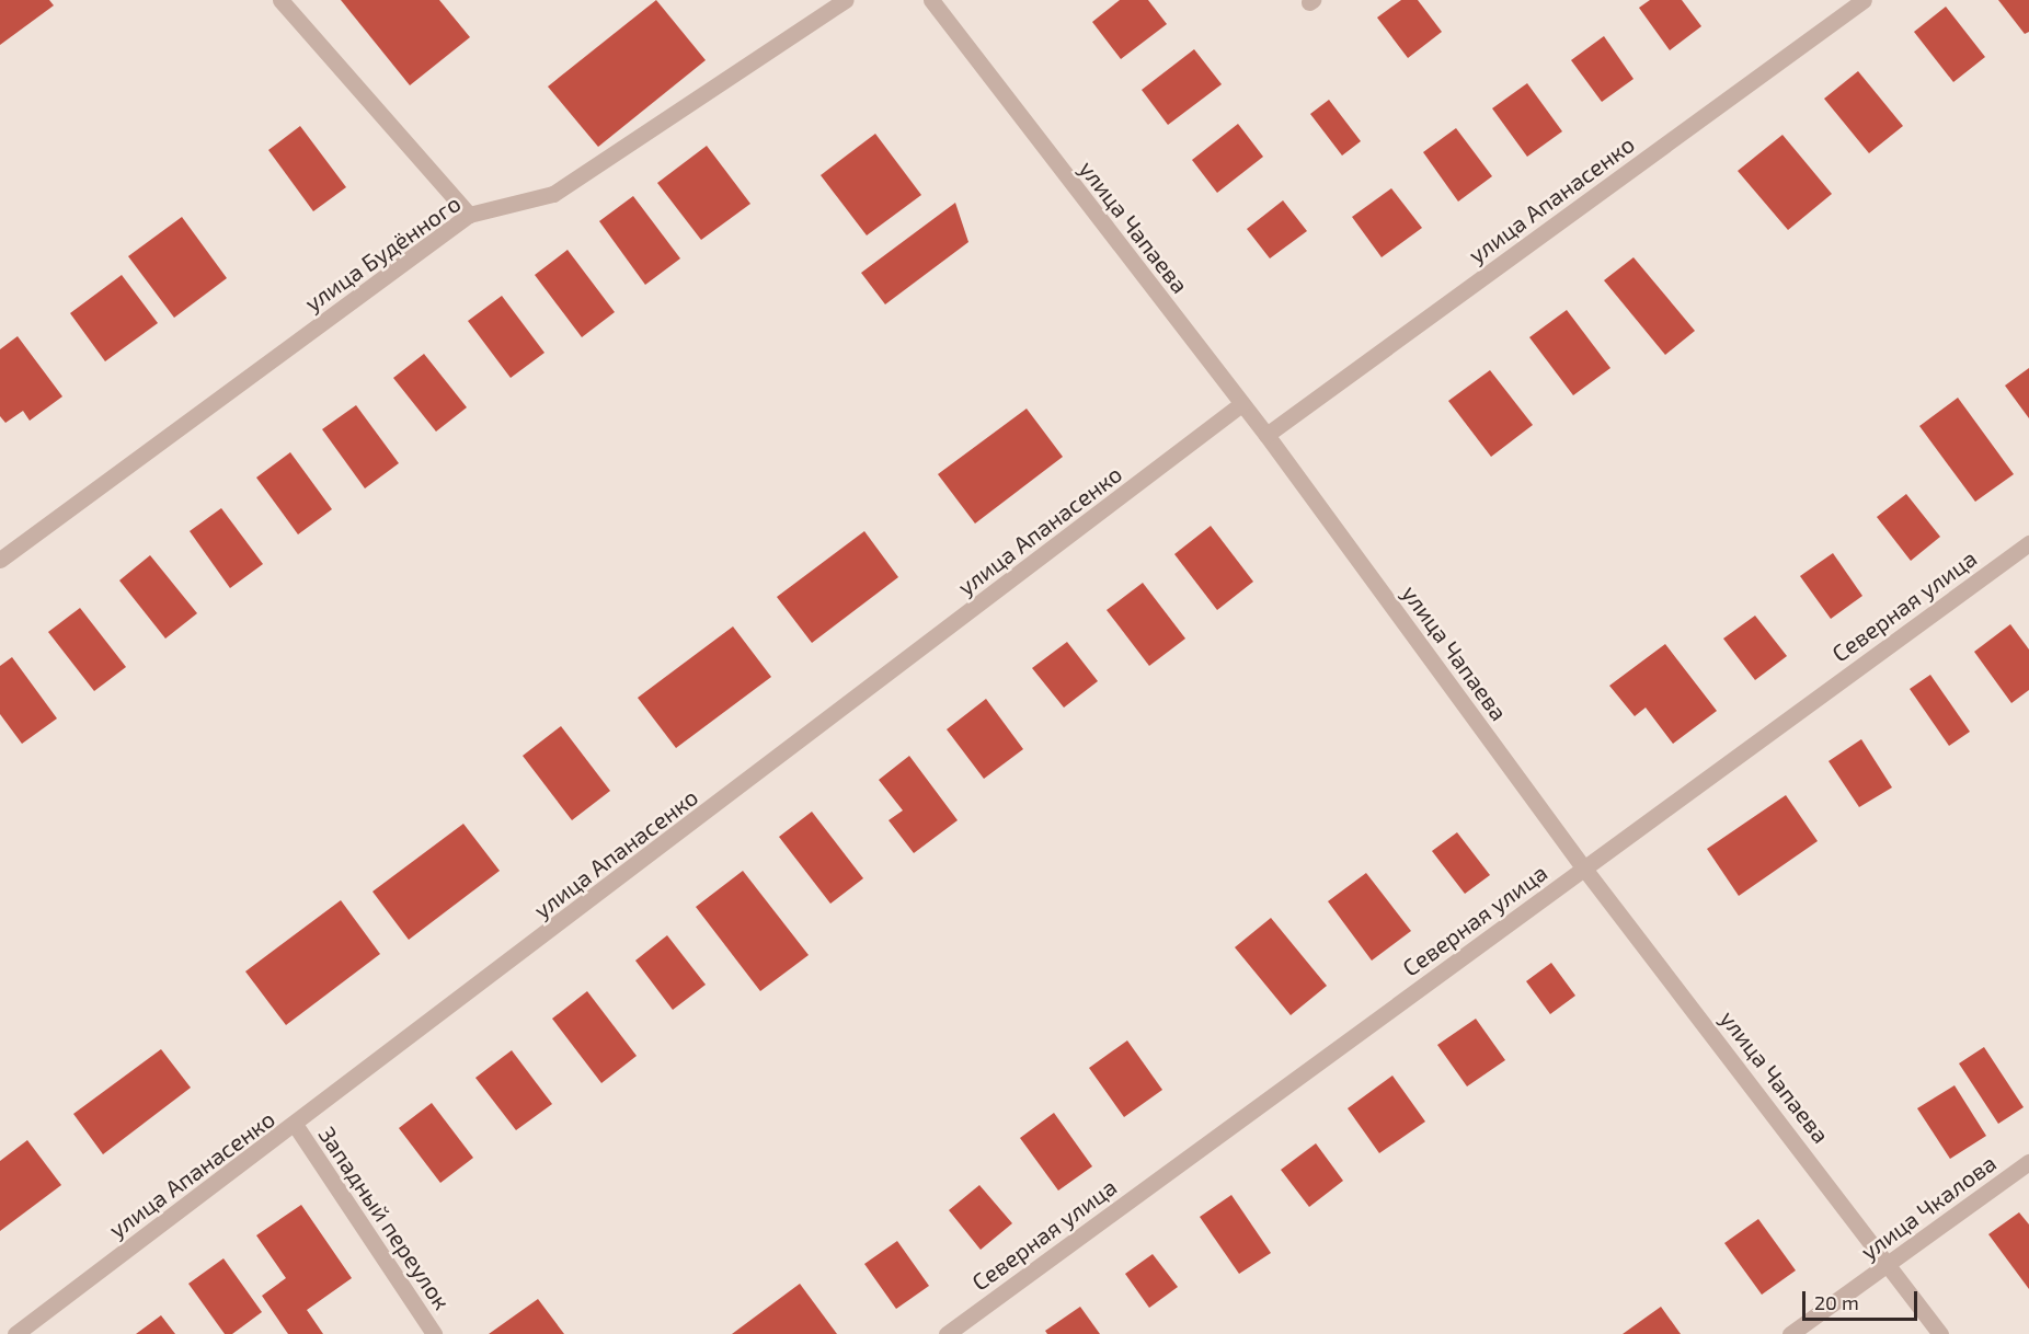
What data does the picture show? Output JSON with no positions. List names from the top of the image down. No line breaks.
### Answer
{"streets":{"street":["улица Апанасенко","улица Чапаева","улица Будённого","Северная улица","улица Чкалова","Западный переулок"]},"crossings":[["улица Апанасенко","улица Чапаева"],["улица Апанасенко","Западный переулок"],["улица Чапаева","Северная улица"],["улица Чапаева","улица Чкалова"]],"scale_bar":"20 m"}
